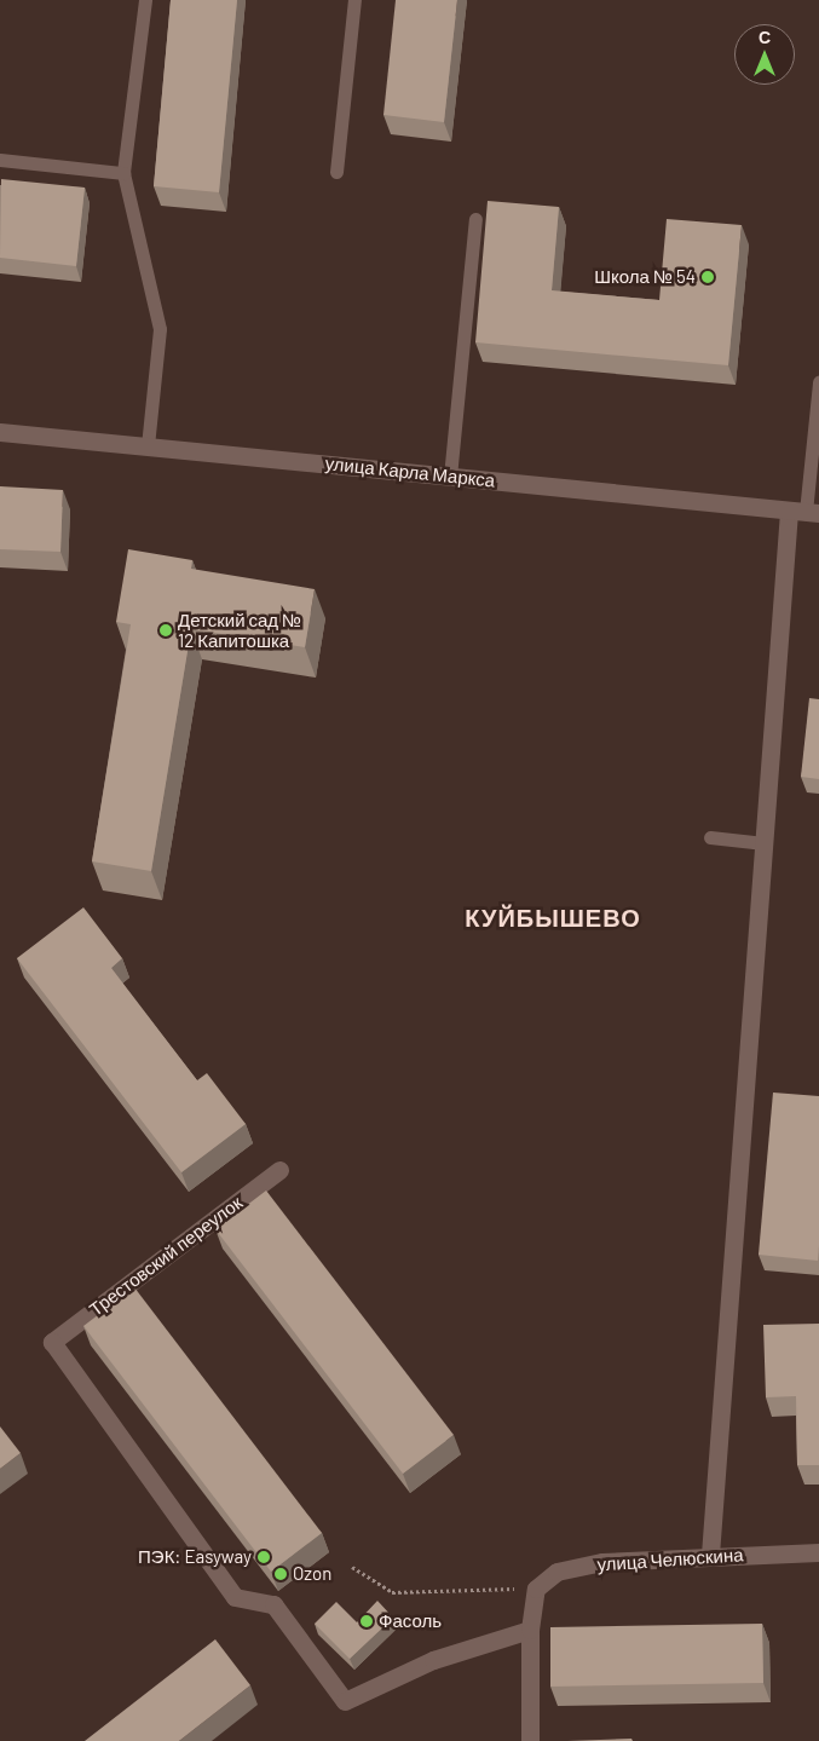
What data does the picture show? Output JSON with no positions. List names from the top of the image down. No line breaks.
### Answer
{"streets":{"street":["улица Карла Маркса","Трестовский переулок","улица Челюскина"]},"districts":["КУЙБЫШЕВО"],"places":["Школа № 54","Детский сад № 12 Капитошка","ПЭК: Easyway","Ozon","Фасоль"],"north":"top"}
